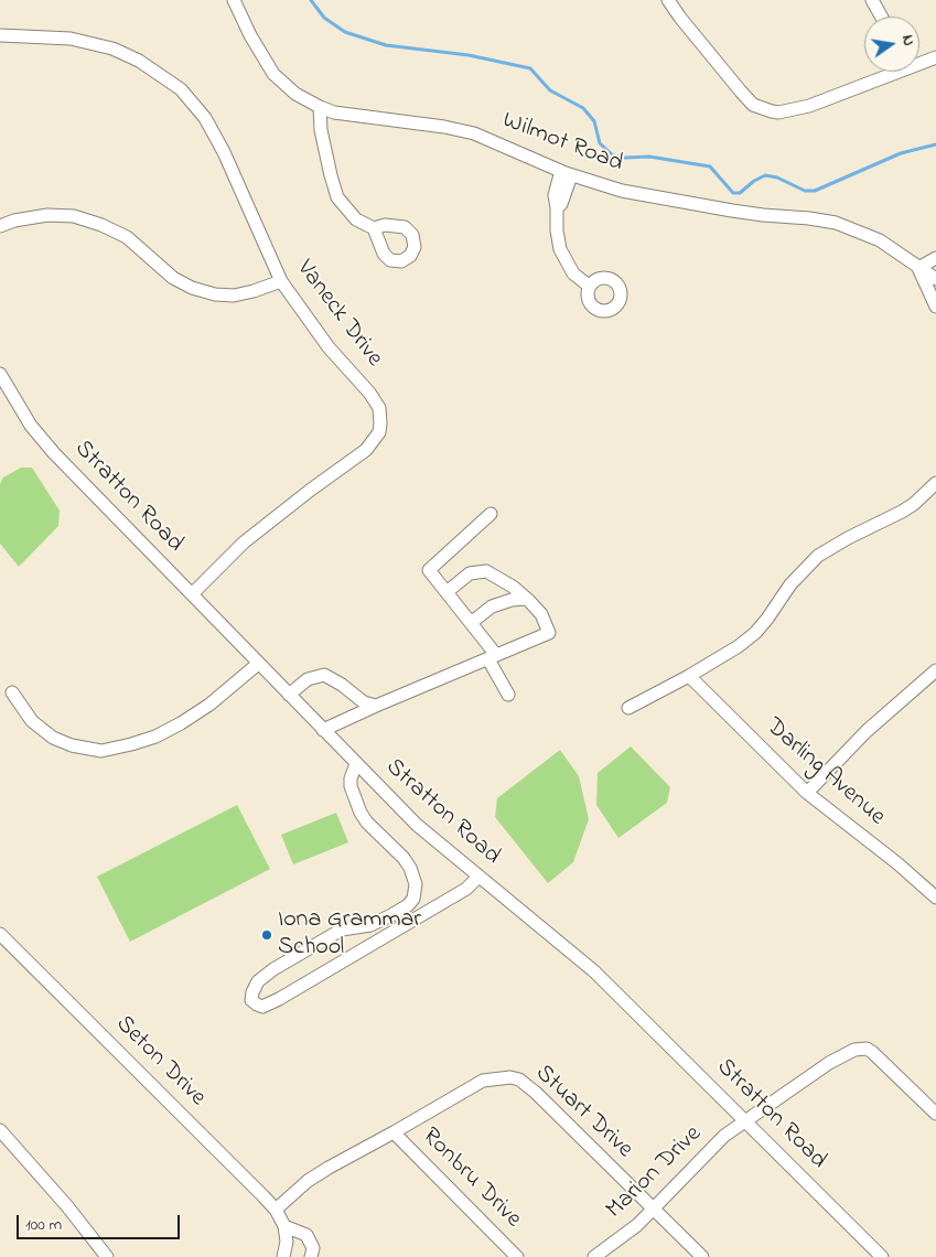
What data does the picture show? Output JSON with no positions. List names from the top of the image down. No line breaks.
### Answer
{"streets":{"street":["Wilmot Road","Vaneck Drive","Stratton Road","Darling Avenue","Seton Drive","Stuart Drive","Marion Drive","Ronbru Drive"]},"crossings":[["Vaneck Drive","Stratton Road"],["Stratton Road","Marion Drive"],["Seton Drive","Stuart Drive"],["Stuart Drive","Marion Drive"],["Stuart Drive","Ronbru Drive"]],"places":["Iona Grammar School"],"scale_bar":"100 m","north":"right"}
